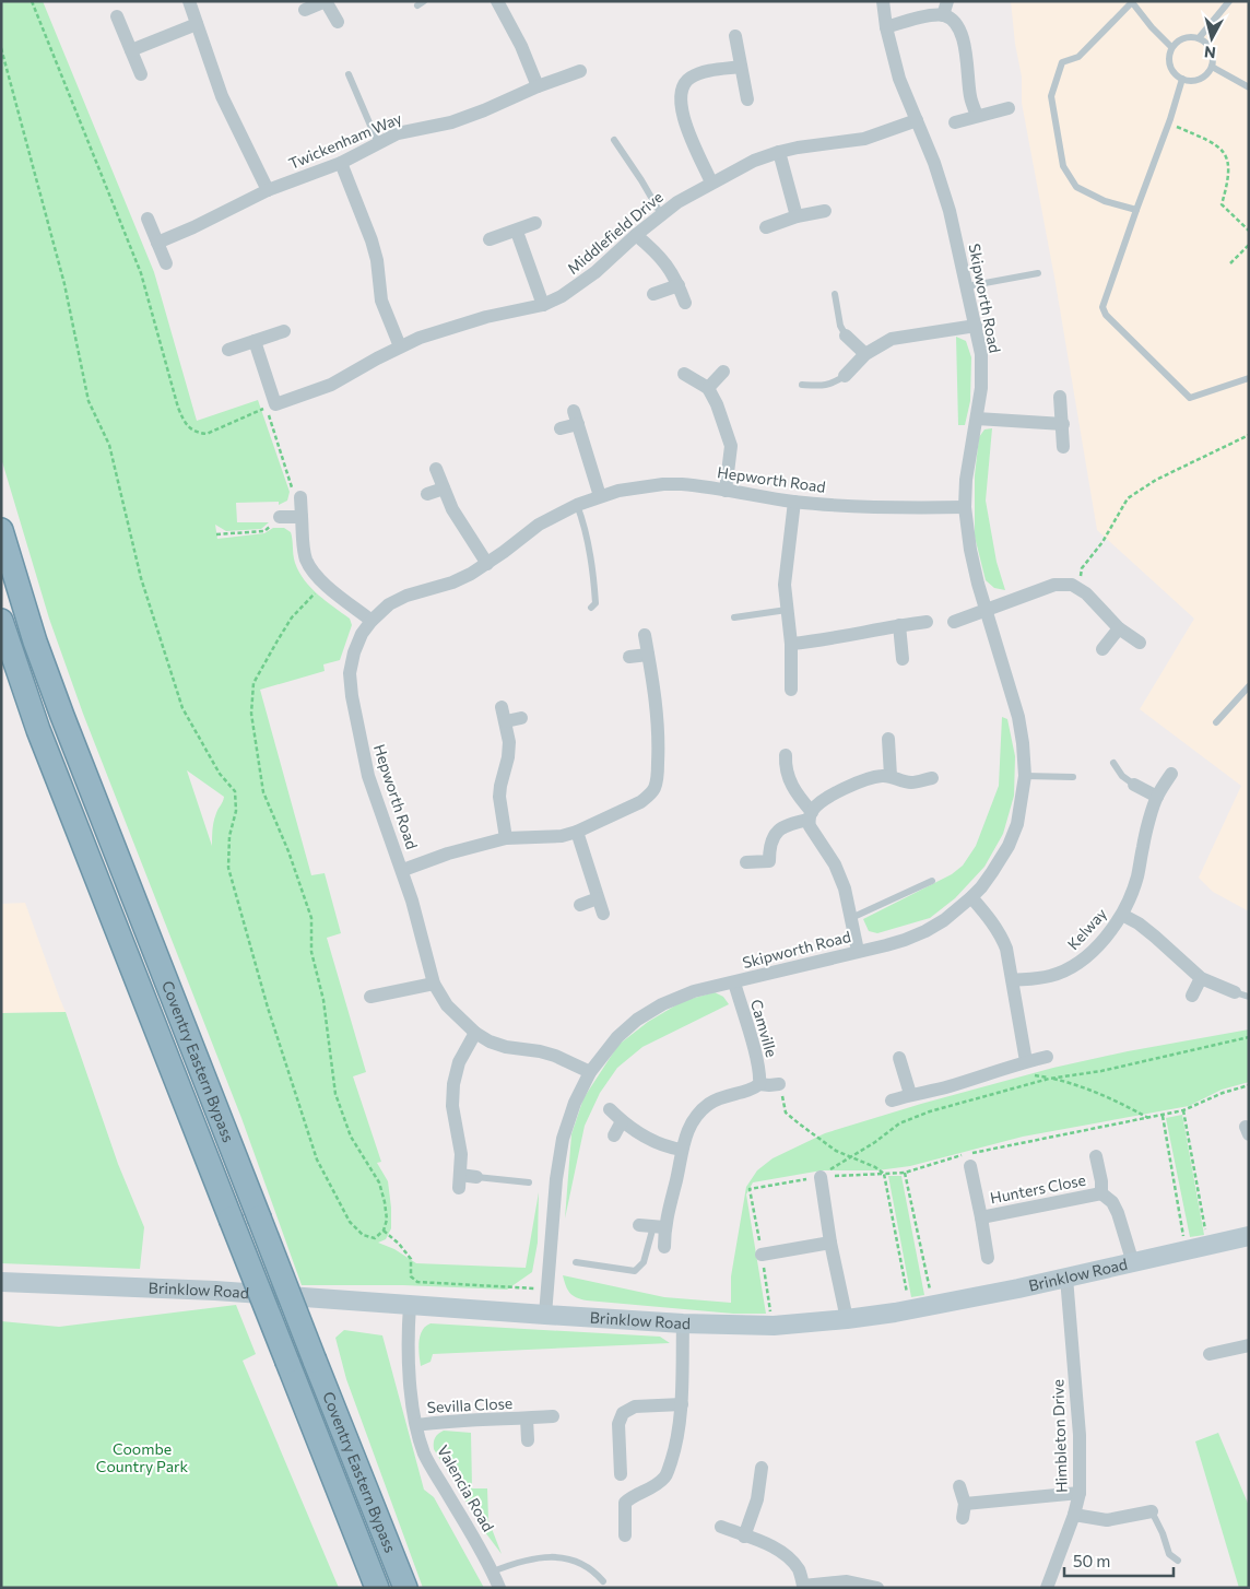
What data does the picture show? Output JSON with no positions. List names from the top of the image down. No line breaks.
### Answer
{"streets":{"highway":["Coventry Eastern Bypass"],"main road":["Brinklow Road"],"street":["Twickenham Way","Middlefield Drive","Skipworth Road","Hepworth Road","Kelway","Camville","Hunters Close","Sevilla Close","Himbleton Drive","Valencia Road"]},"crossings":[["Middlefield Drive","Skipworth Road"],["Skipworth Road","Hepworth Road"],["Skipworth Road","Camville"],["Skipworth Road","Brinklow Road"],["Hunters Close","Brinklow Road"],["Brinklow Road","Himbleton Drive"],["Brinklow Road","Valencia Road"],["Sevilla Close","Valencia Road"]],"parks":["Coombe Country Park"],"scale_bar":"50 m","north":"bottom"}
